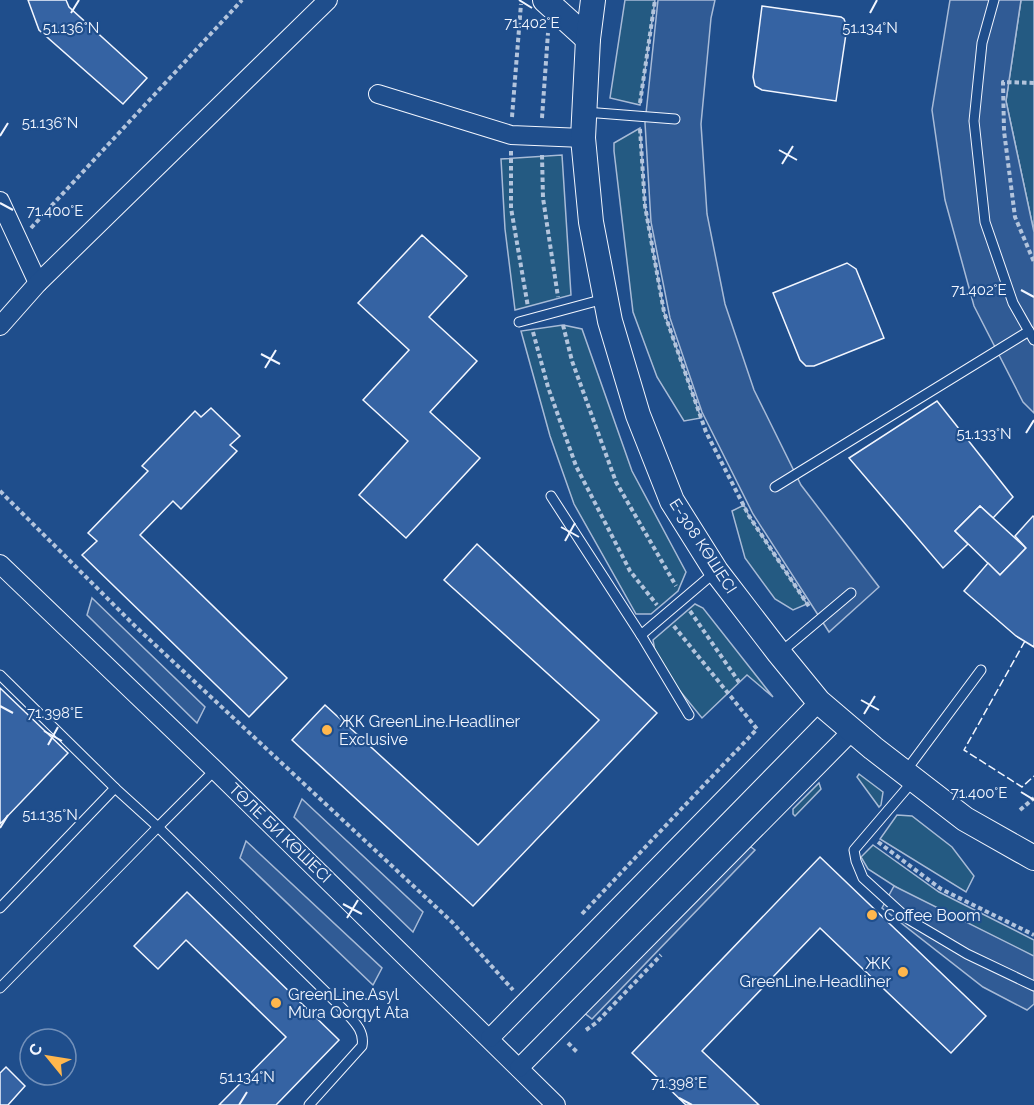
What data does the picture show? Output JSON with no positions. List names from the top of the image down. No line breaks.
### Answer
{"streets":{"street":["Е-308 КӨШЕСІ","ТӨЛЕ БИ КӨШЕСІ"]},"places":["ЖК GreenLine.Headliner Exclusive","Coffee Boom","ЖК GreenLine.Headliner","GreenLine.Asyl Mura Qorqyt Ata"],"north":"top left","coordinates":["71.402°E","51.136°N","51.134°N","71.400°E","51.133°N","71.398°E","51.135°N"]}
